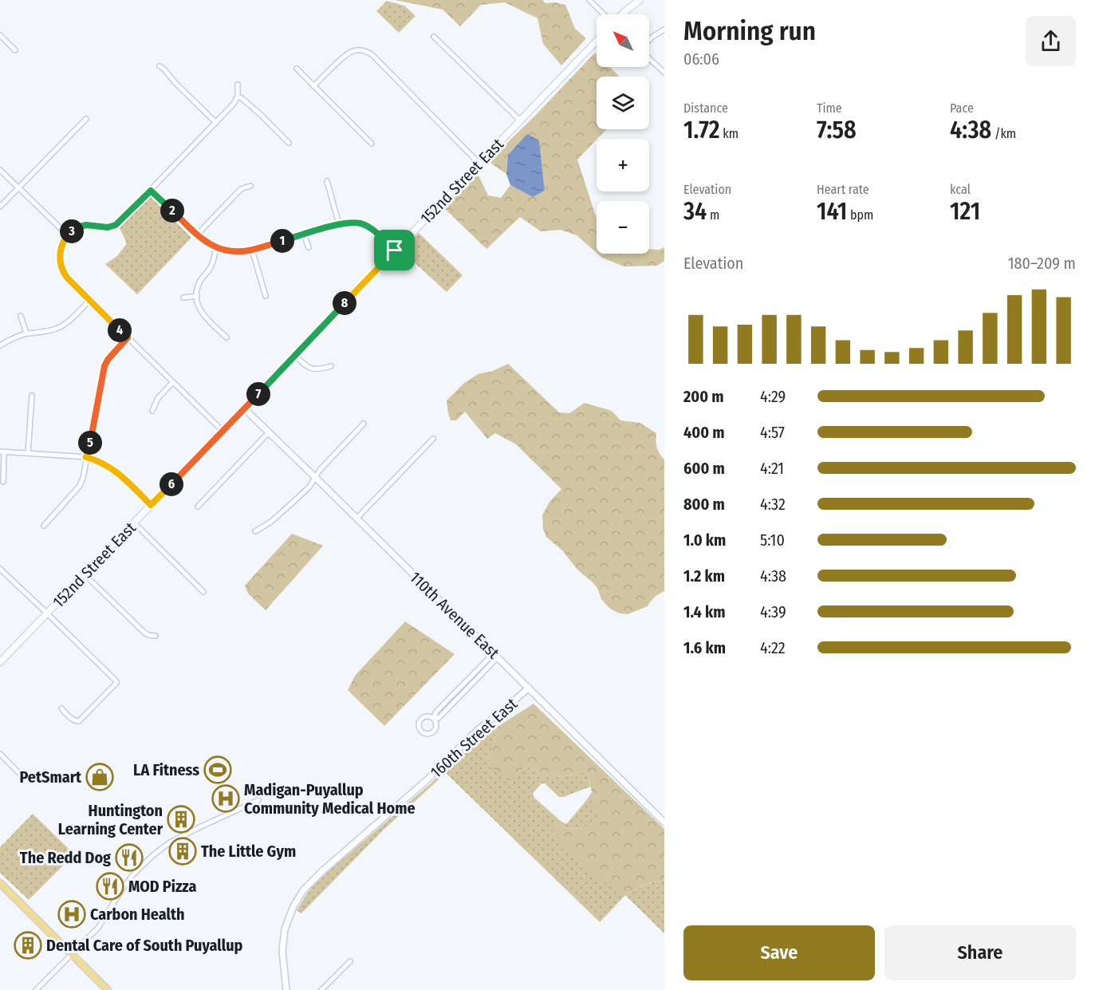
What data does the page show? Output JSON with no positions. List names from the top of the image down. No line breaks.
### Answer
{"streets":{"main road":["152nd Street East"],"street":["110th Avenue East","160th Street East"]},"crossings":[["152nd Street East","110th Avenue East"],["110th Avenue East","160th Street East"]],"places":{"sports":["LA Fitness"],"shop":["PetSmart"],"hospital":["Madigan-Puyallup Community Medical Home","Carbon Health"],"building":["Huntington Learning Center","The Little Gym","Dental Care of South Puyallup"],"restaurant":["The Redd Dog","MOD Pizza"]},"north":"top left","page":{"heading":["Morning run","06:06"],"map_buttons":["+","−"],"stats":[["Distance","1.72 km"],["Time","7:58"],["Pace","4:38 /km"],["Elevation","34 m"],["Heart rate","141 bpm"],["kcal","121"]],"pins":["2","3","1","8","4","7","5","6"],"chart":["Elevation","180–209 m"],"list":[{"name":"200 m","note":"4:29"},{"name":"400 m","note":"4:57"},{"name":"600 m","note":"4:21"},{"name":"800 m","note":"4:32"},{"name":"1.0 km","note":"5:10"},{"name":"1.2 km","note":"4:38"},{"name":"1.4 km","note":"4:39"},{"name":"1.6 km","note":"4:22"}],"buttons":["Save","Share"]}}
